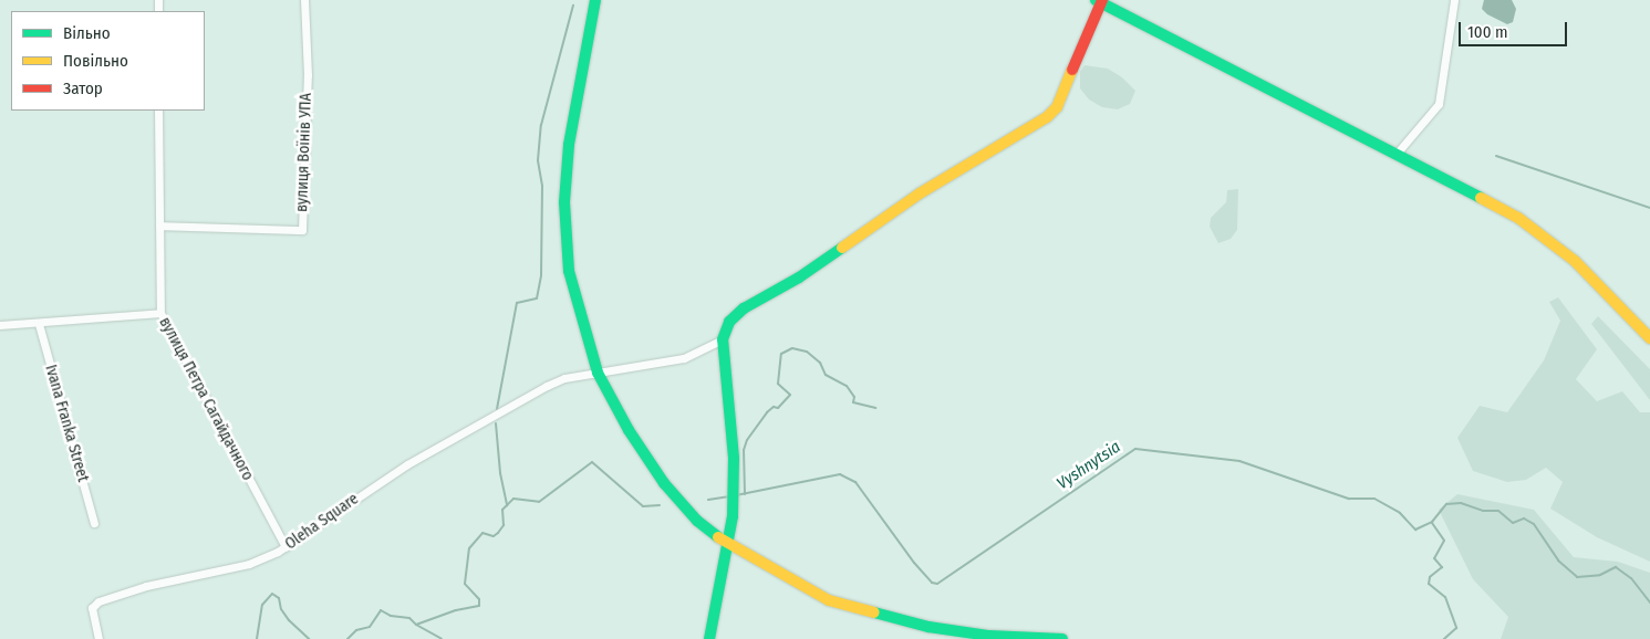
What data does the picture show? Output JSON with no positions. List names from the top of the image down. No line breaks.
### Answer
{"streets":{"street":["вулиця Воїнів УПА","вулиця Петра Сагайдачного","Ivana Franka Street","Oleha Square"]},"crossings":[["вулиця Воїнів УПА","вулиця Петра Сагайдачного"],["вулиця Петра Сагайдачного","Oleha Square"]],"water":["Vyshnytsia"],"legend":["Вільно","Повільно","Затор"],"scale_bar":"100 m"}
